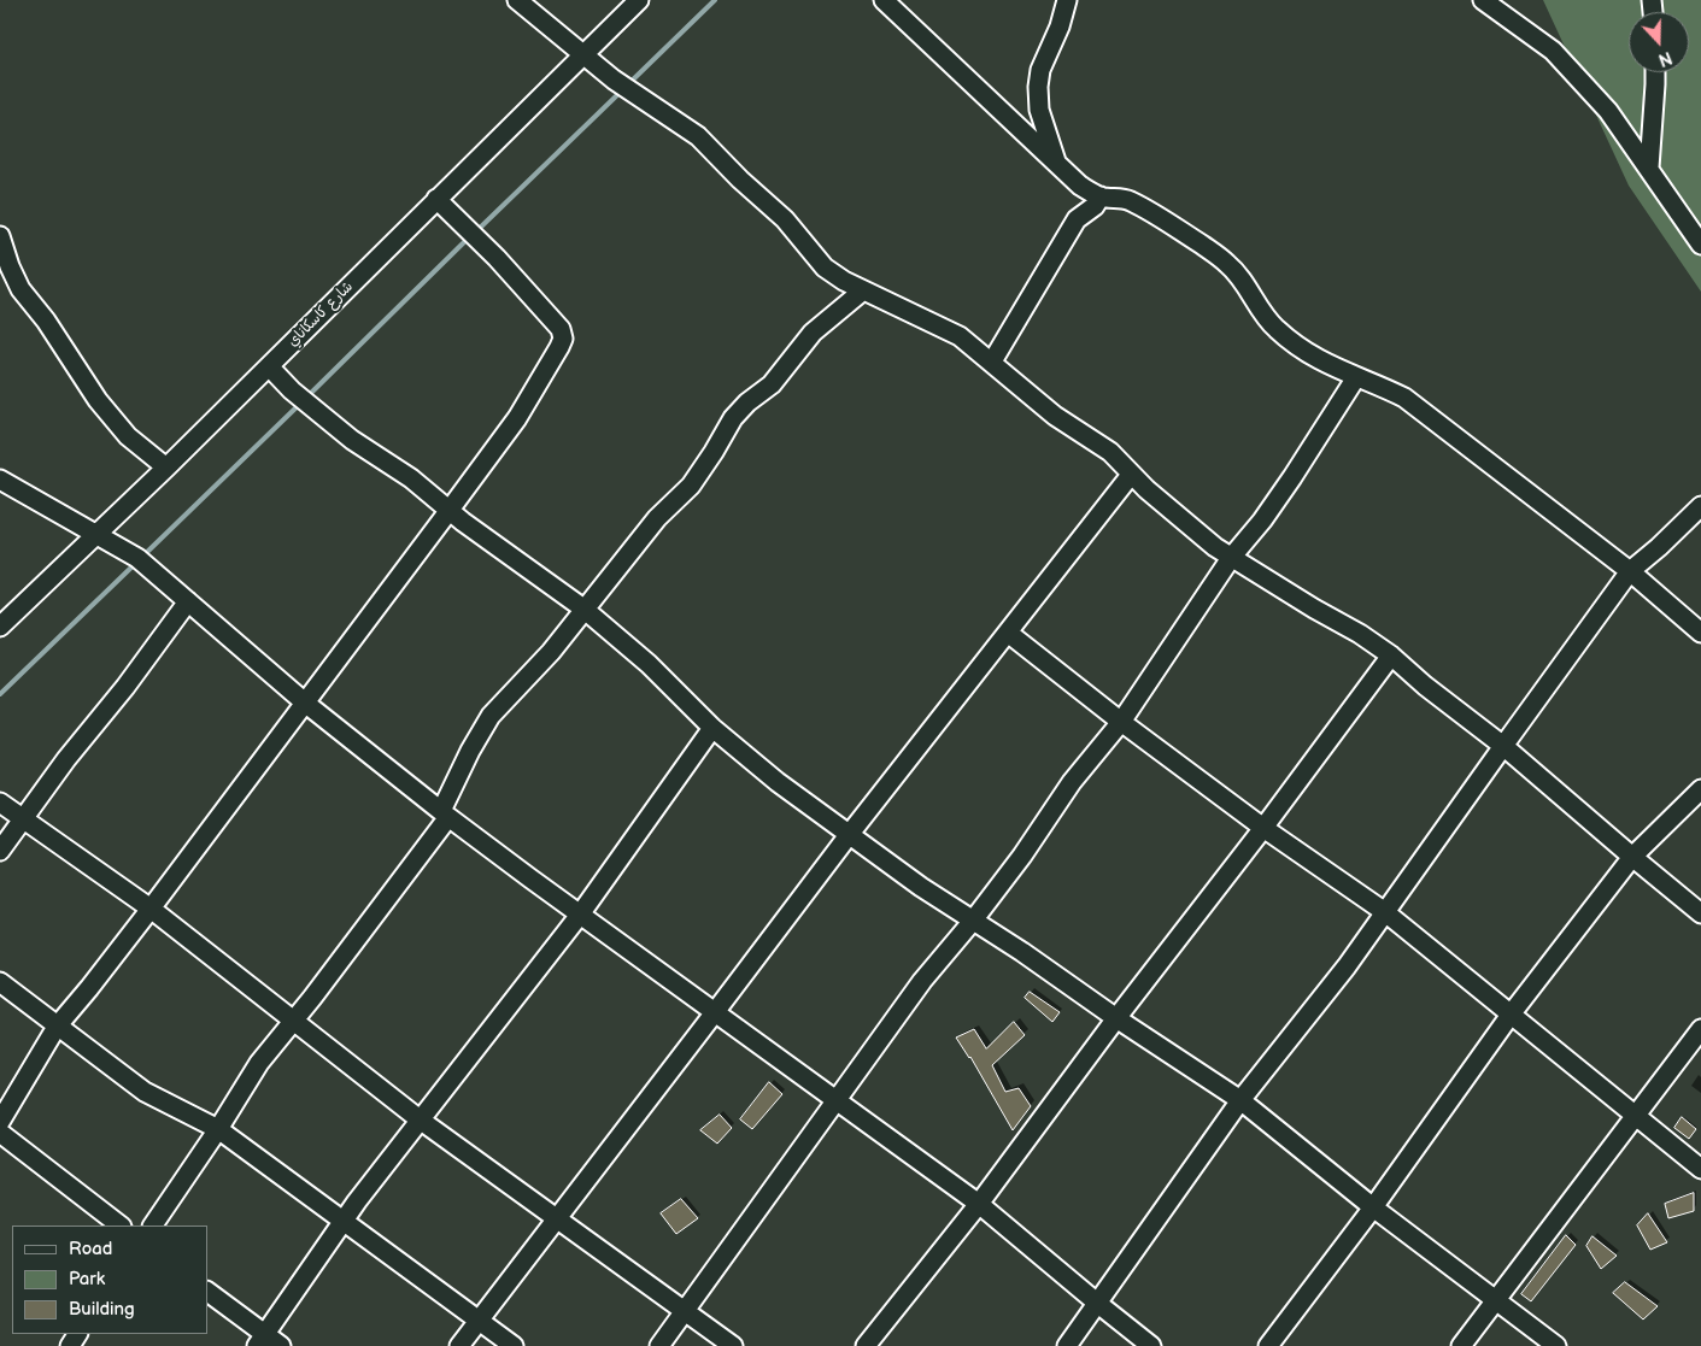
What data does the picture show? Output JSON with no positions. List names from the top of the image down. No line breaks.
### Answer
{"streets":{"street":["شارع كاسكاناي"]},"legend":["Road","Park","Building"],"north":"bottom"}
